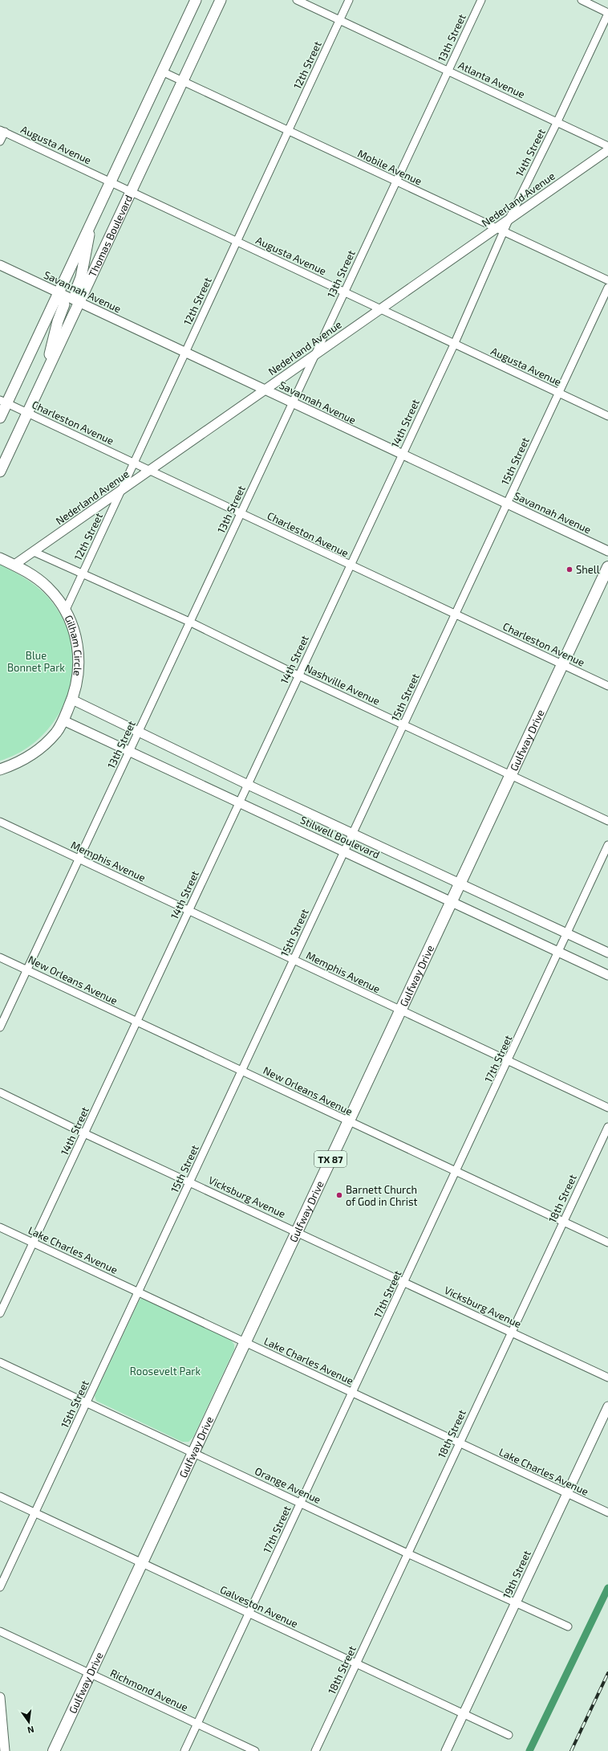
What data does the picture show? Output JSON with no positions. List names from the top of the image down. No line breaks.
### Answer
{"streets":{"main road":["Thomas Boulevard","Gilham Circle","Gulfway Drive","TX 87"],"street":["13th Street","12th Street","Atlanta Avenue","Augusta Avenue","14th Street","Mobile Avenue","Nederland Avenue","Savannah Avenue","Charleston Avenue","15th Street","Nashville Avenue","Stilwell Boulevard","Memphis Avenue","New Orleans Avenue","17th Street","Vicksburg Avenue","18th Street","Lake Charles Avenue","Orange Avenue","19th Street","Galveston Avenue","Richmond Avenue"]},"crossings":[["13th Street","Atlanta Avenue"],["13th Street","Augusta Avenue"],["13th Street","Mobile Avenue"],["13th Street","Nederland Avenue"],["13th Street","Savannah Avenue"],["13th Street","Charleston Avenue"],["13th Street","Nashville Avenue"],["13th Street","Stilwell Boulevard"],["13th Street","Memphis Avenue"],["13th Street","New Orleans Avenue"],["12th Street","Atlanta Avenue"],["12th Street","Augusta Avenue"],["12th Street","Mobile Avenue"],["12th Street","Nederland Avenue"],["12th Street","Savannah Avenue"],["12th Street","Charleston Avenue"],["12th Street","Gilham Circle"],["12th Street","Nashville Avenue"],["Atlanta Avenue","14th Street"],["Augusta Avenue","14th Street"],["Augusta Avenue","Nederland Avenue"],["Augusta Avenue","Thomas Boulevard"],["Augusta Avenue","15th Street"],["14th Street","Mobile Avenue"],["14th Street","Nederland Avenue"],["14th Street","Savannah Avenue"],["14th Street","Charleston Avenue"],["14th Street","Nashville Avenue"],["14th Street","Stilwell Boulevard"],["14th Street","Memphis Avenue"],["14th Street","New Orleans Avenue"],["14th Street","Vicksburg Avenue"],["14th Street","Lake Charles Avenue"],["Mobile Avenue","Nederland Avenue"],["Mobile Avenue","Thomas Boulevard"],["Nederland Avenue","Savannah Avenue"],["Nederland Avenue","Charleston Avenue"],["Nederland Avenue","Gilham Circle"],["Nederland Avenue","Nashville Avenue"],["Thomas Boulevard","Savannah Avenue"],["Thomas Boulevard","Charleston Avenue"],["Savannah Avenue","15th Street"],["Charleston Avenue","15th Street"],["Charleston Avenue","Gulfway Drive"],["15th Street","Nashville Avenue"],["15th Street","Stilwell Boulevard"],["15th Street","Memphis Avenue"],["15th Street","New Orleans Avenue"],["15th Street","Vicksburg Avenue"],["15th Street","Lake Charles Avenue"],["15th Street","Orange Avenue"],["15th Street","Galveston Avenue"],["Gilham Circle","Stilwell Boulevard"],["Nashville Avenue","Gulfway Drive"],["Gulfway Drive","Stilwell Boulevard"],["Gulfway Drive","Memphis Avenue"],["Gulfway Drive","New Orleans Avenue"],["Gulfway Drive","Vicksburg Avenue"],["Gulfway Drive","Lake Charles Avenue"],["Gulfway Drive","Orange Avenue"],["Gulfway Drive","Galveston Avenue"],["Gulfway Drive","Richmond Avenue"],["Stilwell Boulevard","17th Street"],["Memphis Avenue","17th Street"],["New Orleans Avenue","17th Street"],["New Orleans Avenue","18th Street"],["17th Street","Vicksburg Avenue"],["17th Street","Lake Charles Avenue"],["17th Street","Orange Avenue"],["17th Street","Galveston Avenue"],["17th Street","Richmond Avenue"],["Vicksburg Avenue","18th Street"],["18th Street","Lake Charles Avenue"],["18th Street","Orange Avenue"],["18th Street","Galveston Avenue"],["Lake Charles Avenue","19th Street"],["Orange Avenue","19th Street"],["19th Street","Galveston Avenue"]],"parks":["Blue Bonnet Park","Roosevelt Park"],"places":["Shell","Barnett Church of God in Christ"],"north":"bottom"}
